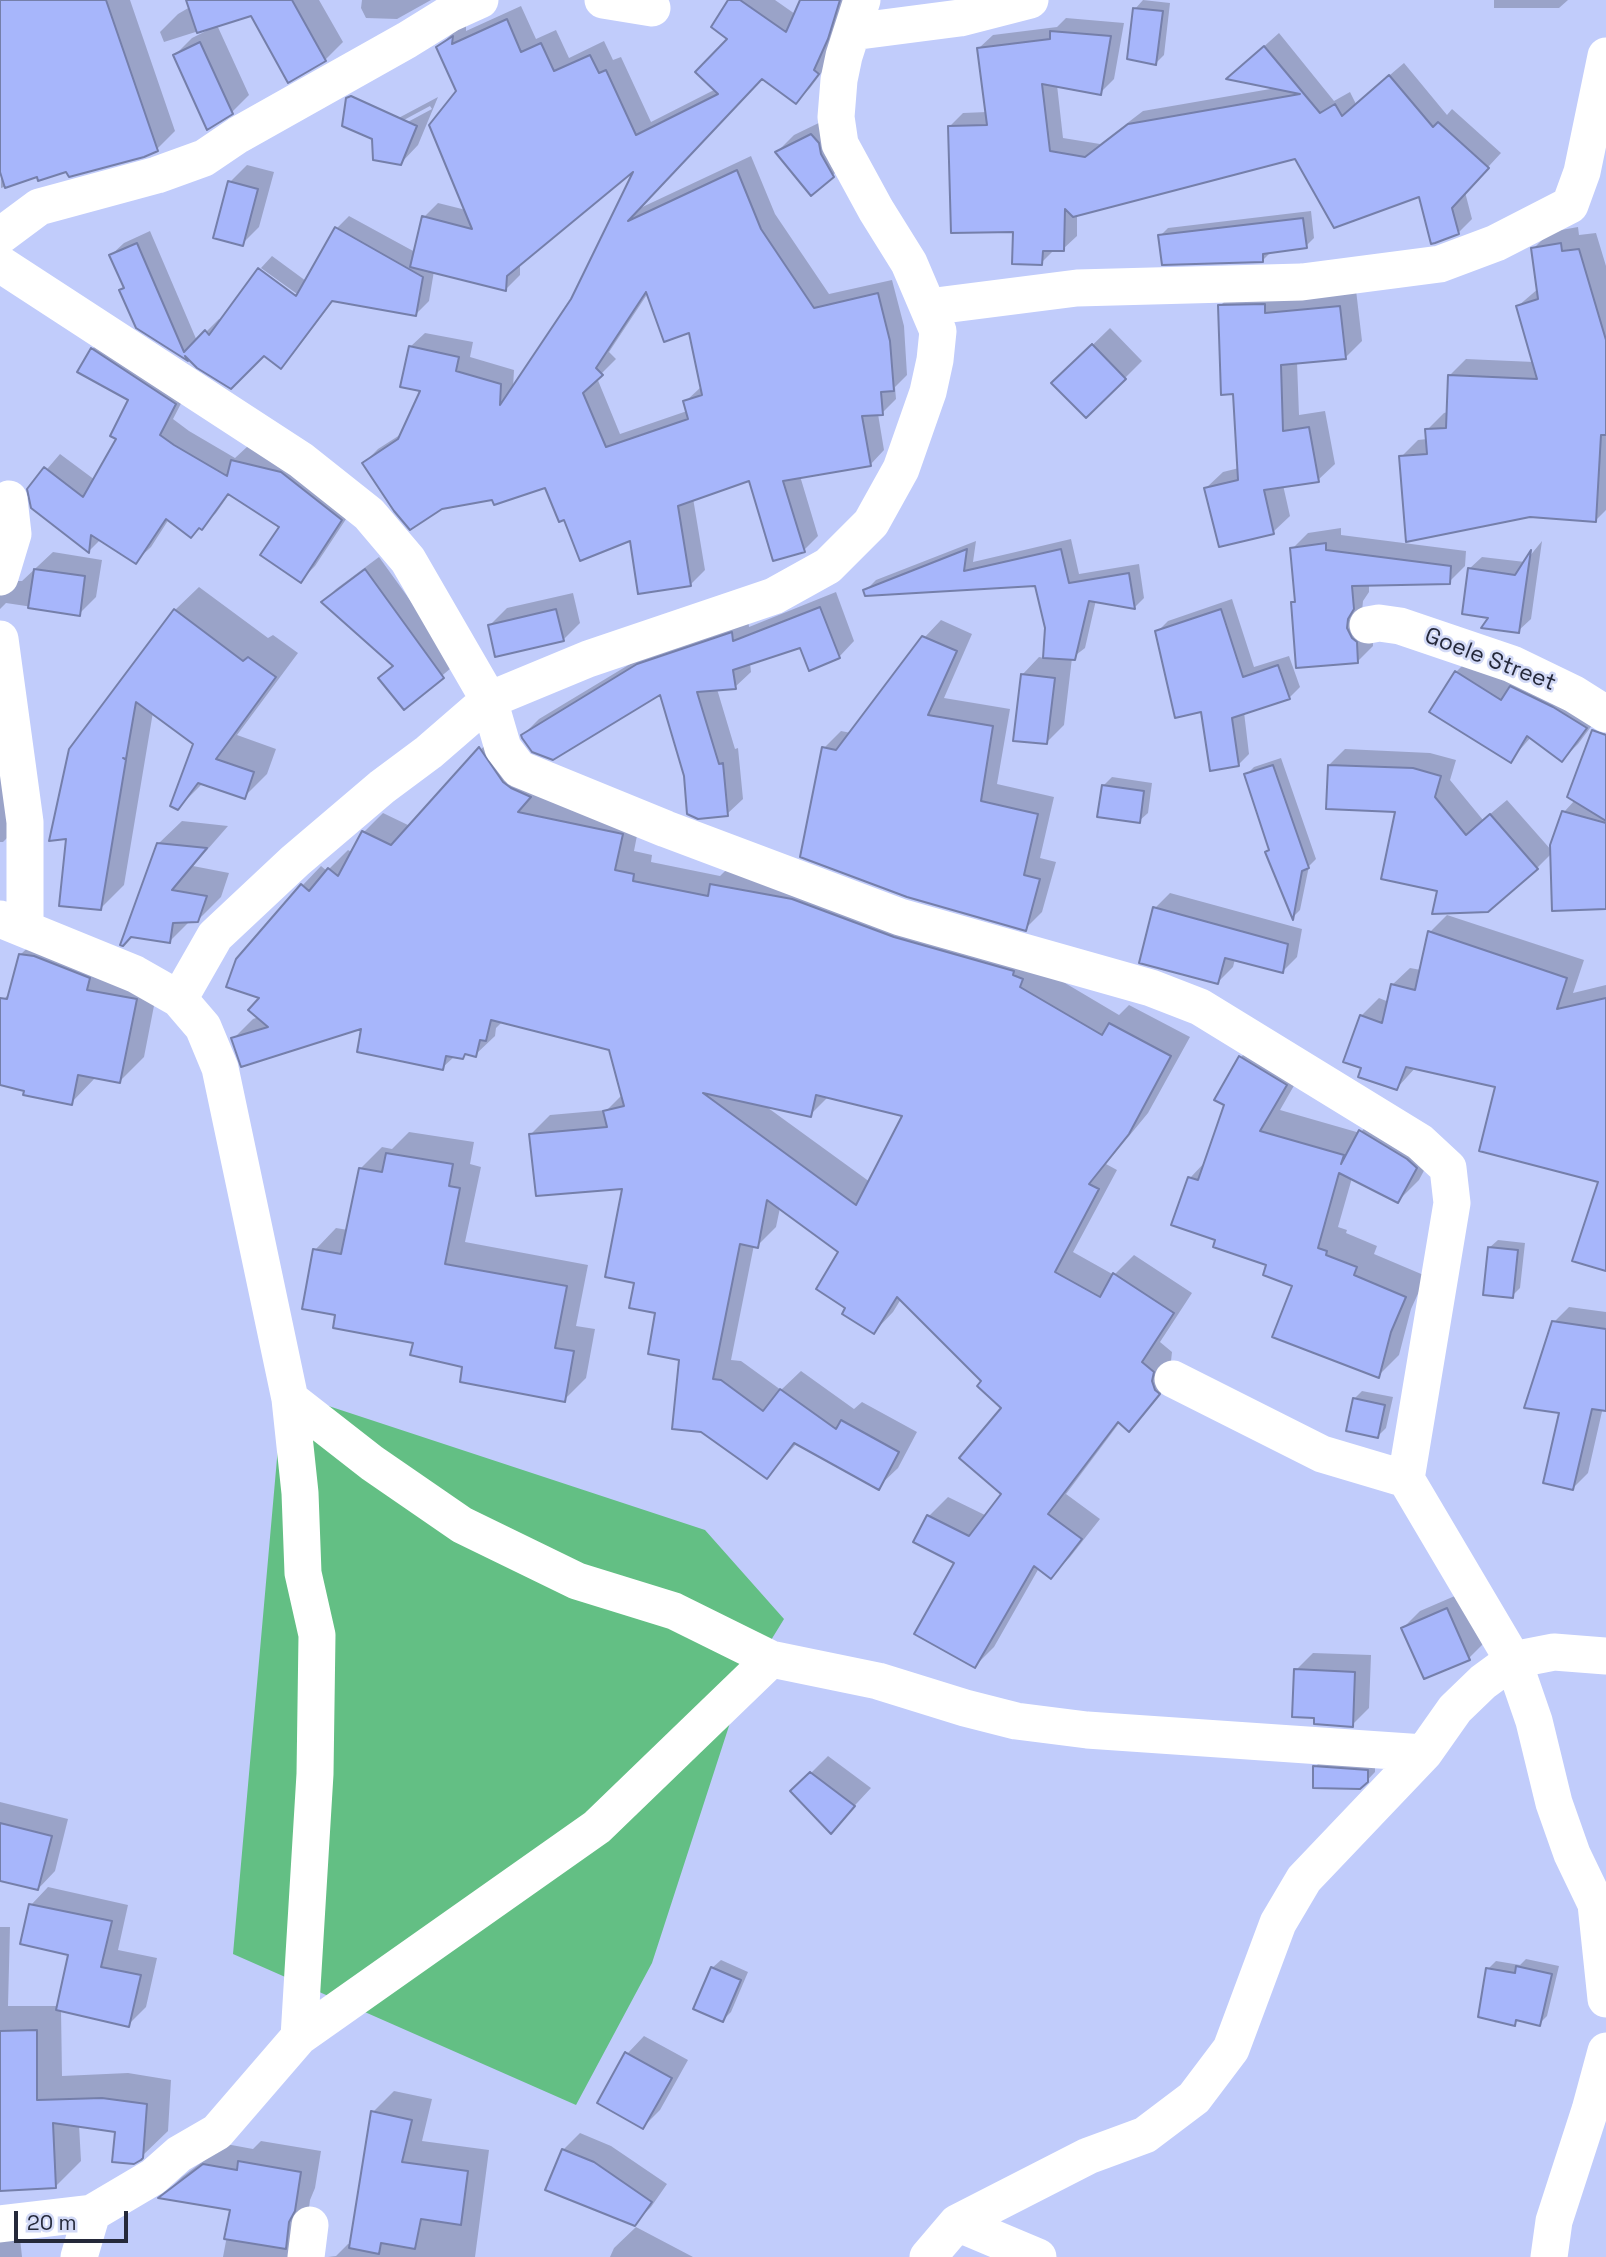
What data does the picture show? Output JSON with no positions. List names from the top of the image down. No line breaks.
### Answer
{"streets":{"street":["Goele Street"]},"scale_bar":"20 m"}
